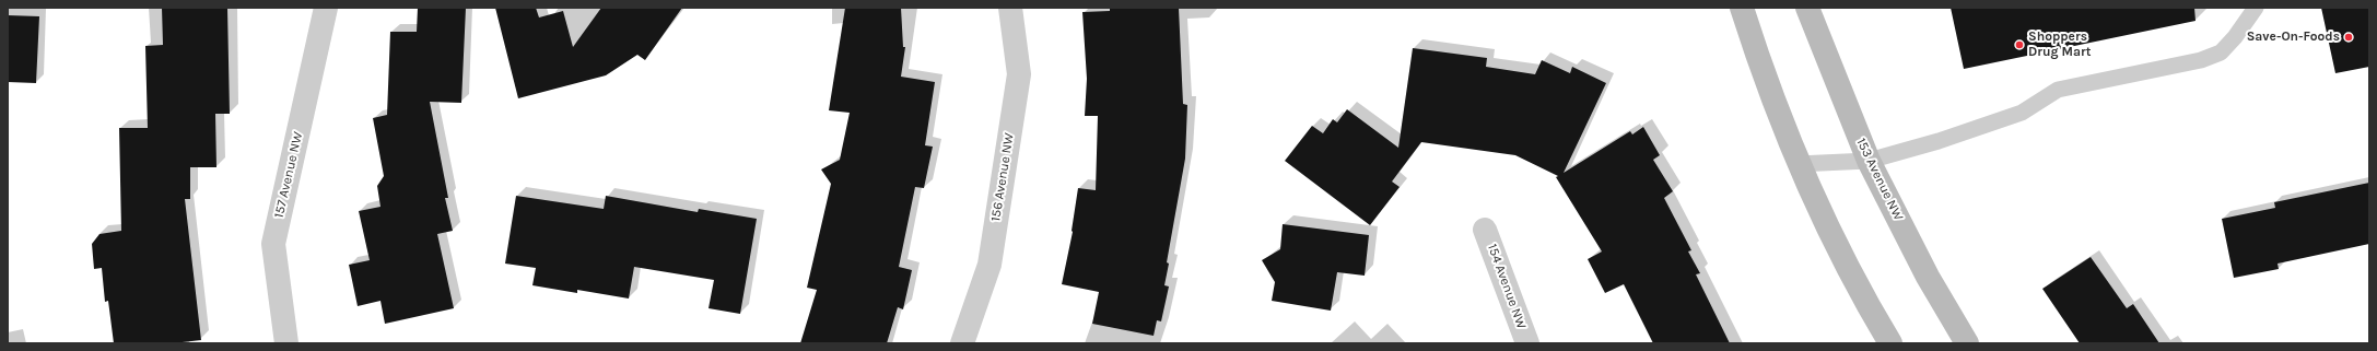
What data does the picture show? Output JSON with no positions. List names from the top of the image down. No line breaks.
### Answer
{"streets":{"main road":["153 Avenue NW"],"street":["157 Avenue NW","156 Avenue NW","154 Avenue NW"]},"places":["Save-On-Foods","Shoppers Drug Mart"]}
